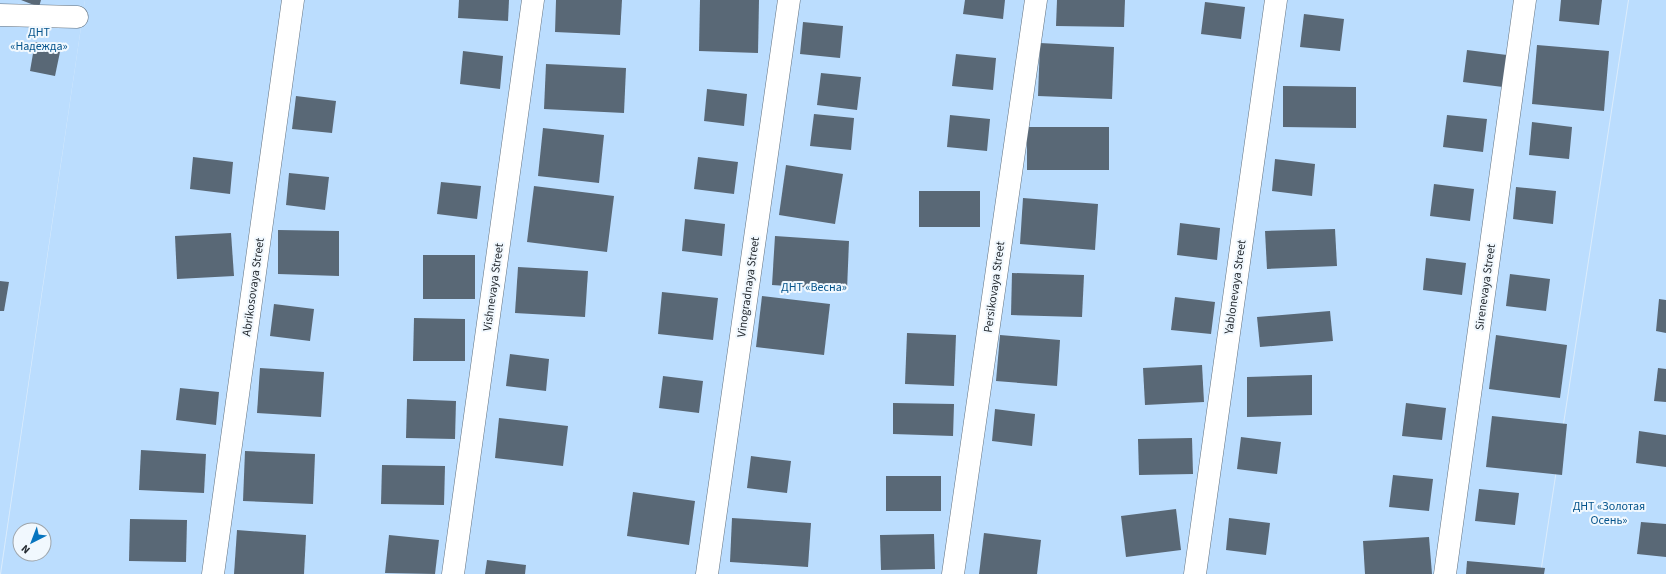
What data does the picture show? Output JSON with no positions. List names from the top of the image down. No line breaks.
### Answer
{"streets":{"lane":["Abrikosovaya Street","Vishnevaya Street","Vinogradnaya Street","Persikovaya Street","Yablonevaya Street","Sirenevaya Street"]},"parks":["ДНТ «Надежда»","ДНТ «Весна»","ДНТ «Золотая Осень»"],"north":"bottom left"}
